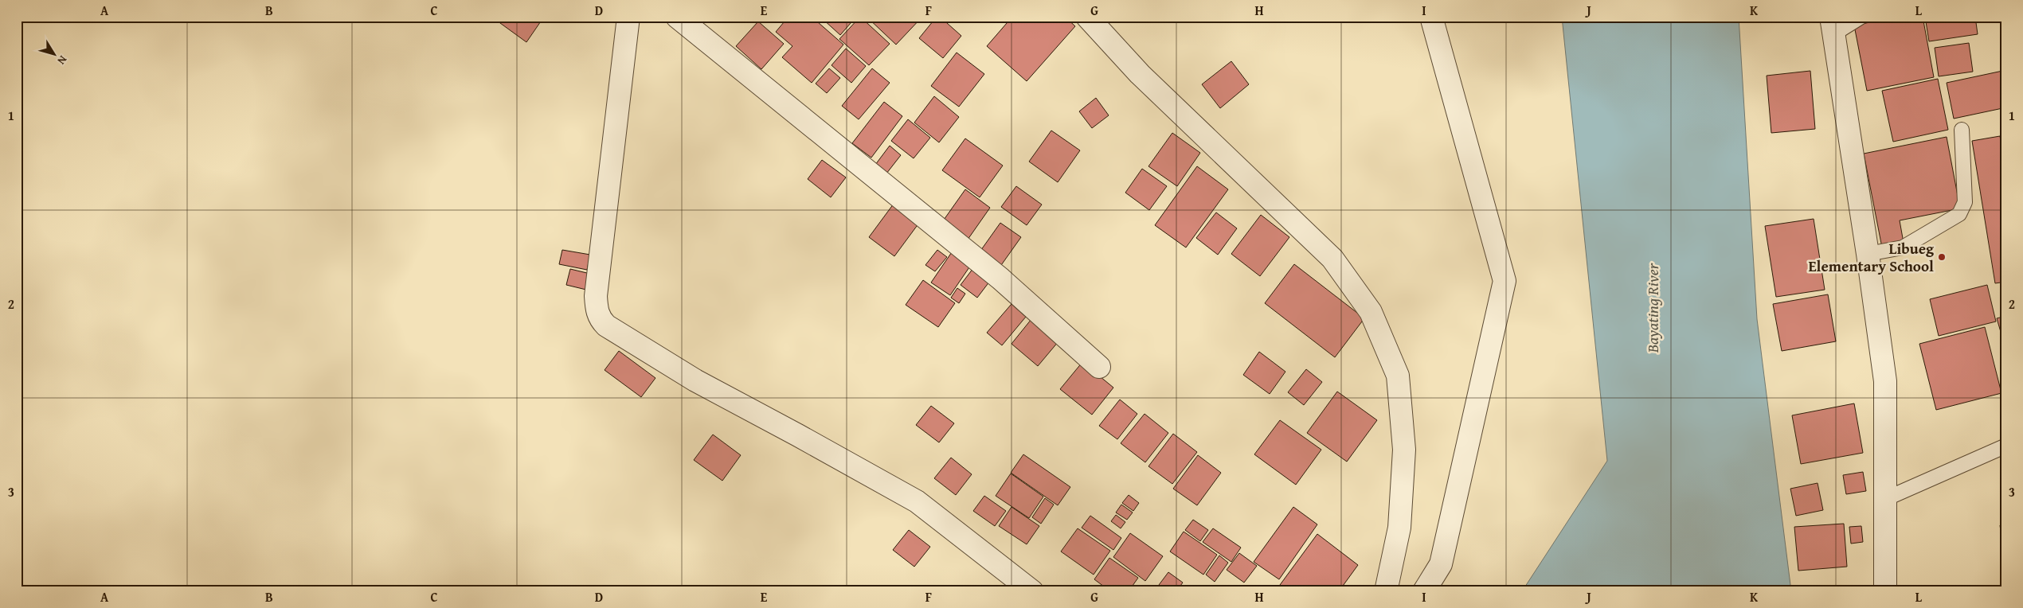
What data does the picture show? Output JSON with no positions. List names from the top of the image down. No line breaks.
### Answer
{"water":["Bayating River"],"places":["Libueg Elementary School"],"north":"bottom right","grid":{"columns":["A","B","C","D","E","F","G","H","I","J","K","L"],"rows":["1","2","3"]}}
